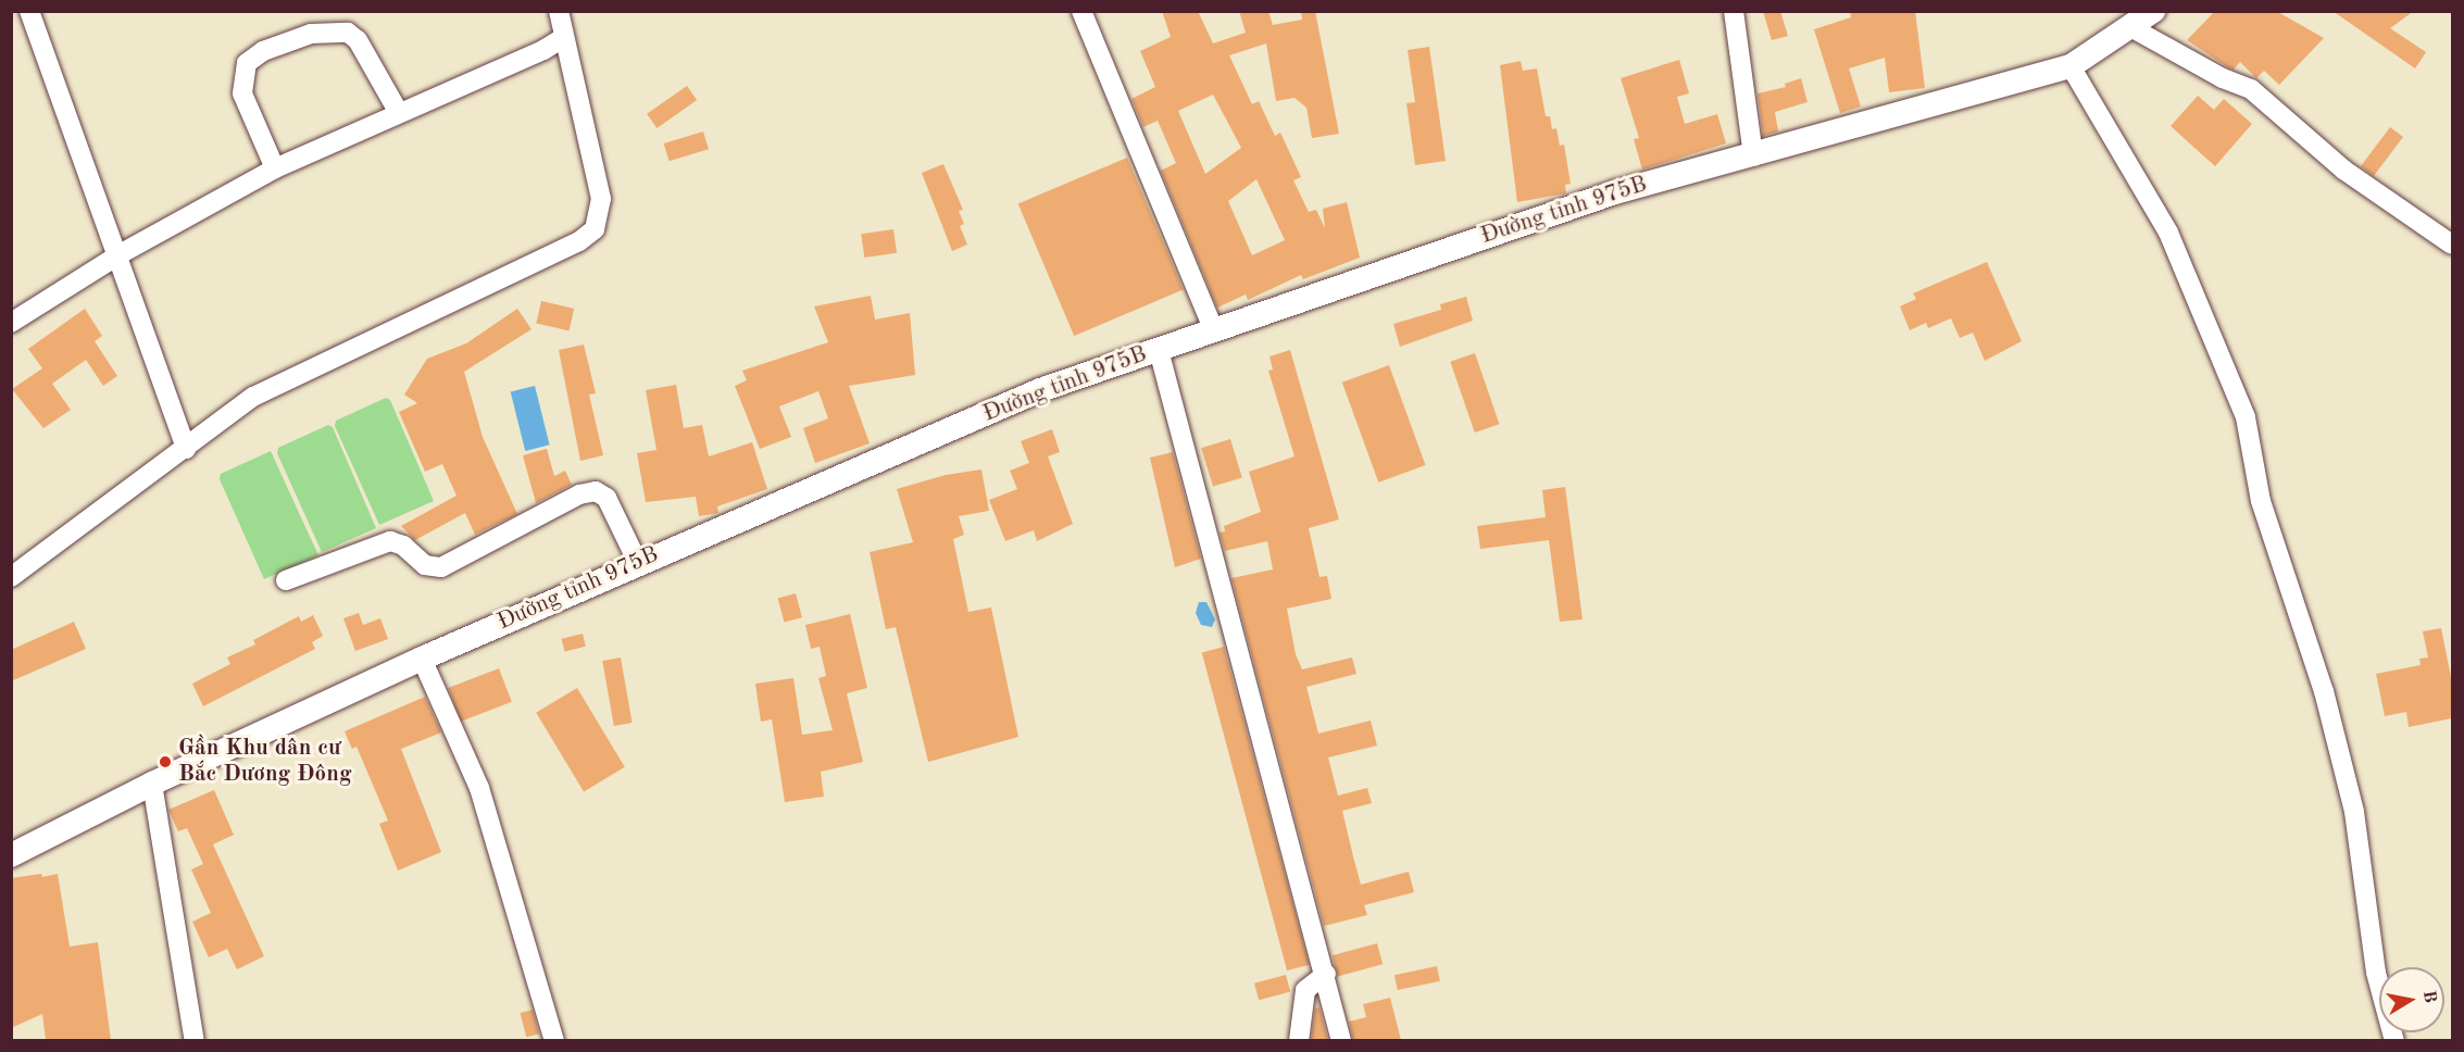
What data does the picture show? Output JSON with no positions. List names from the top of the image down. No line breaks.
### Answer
{"streets":{"main road":["Đường tỉnh 975B"]},"places":["Gần Khu dân cư Bắc Dương Đông"],"north":"right"}
